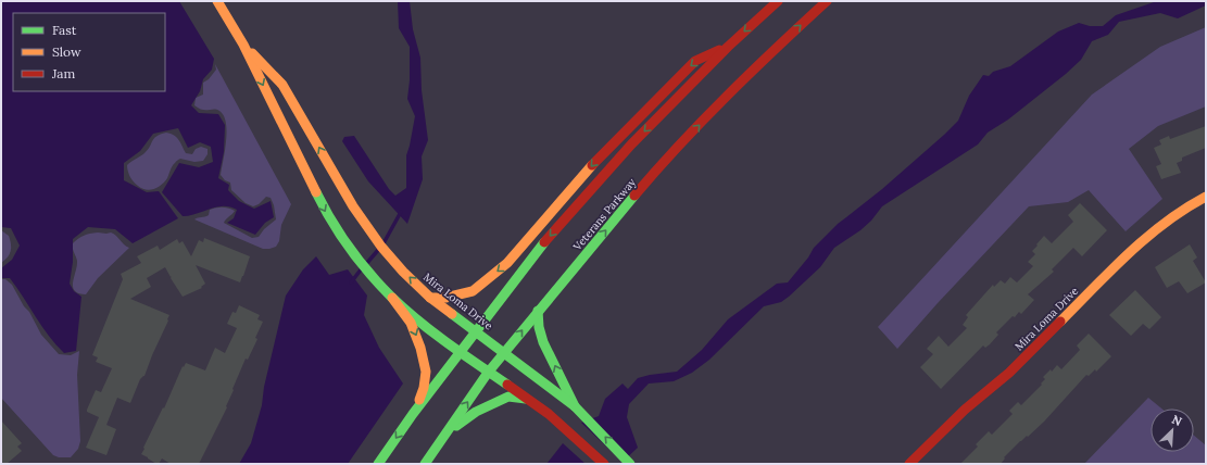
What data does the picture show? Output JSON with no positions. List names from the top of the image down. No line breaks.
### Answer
{"streets":{"main road":["Veterans Parkway","Mira Loma Drive"]},"crossings":[["Veterans Parkway","Mira Loma Drive"]],"legend":["Fast","Slow","Jam"],"north":"top right"}
